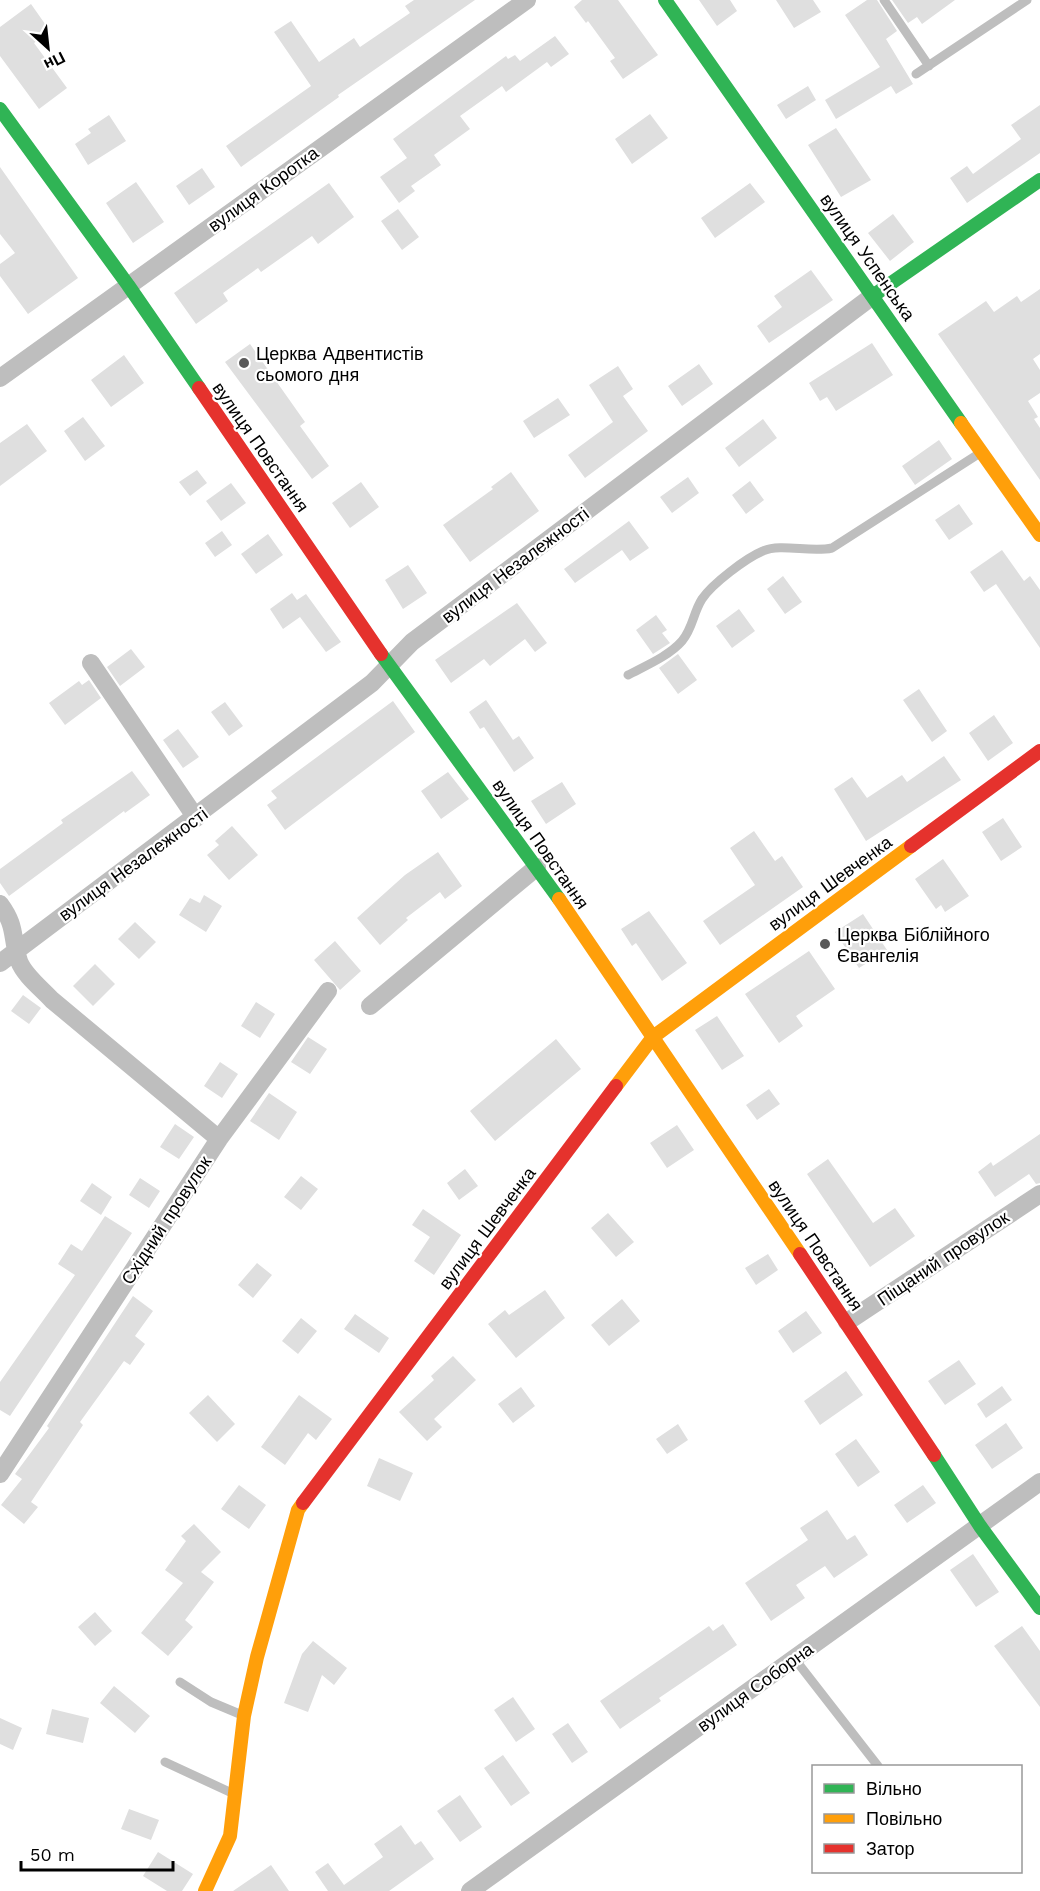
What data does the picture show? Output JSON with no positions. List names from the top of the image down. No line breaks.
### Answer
{"streets":{"street":["вулиця Коротка","вулиця Успенська","вулиця Повстання","вулиця Незалежності","вулиця Шевченка","Східний провулок","Піщаний провулок","вулиця Соборна"]},"crossings":[["вулиця Коротка","вулиця Повстання"],["вулиця Успенська","вулиця Незалежності"],["вулиця Повстання","вулиця Незалежності"],["вулиця Повстання","вулиця Шевченка"],["вулиця Повстання","Піщаний провулок"],["вулиця Повстання","вулиця Соборна"],["вулиця Незалежності","Східний провулок"]],"places":["Церква Адвентистів сьомого дня","Церква Біблійного Євангелія"],"legend":["Вільно","Повільно","Затор"],"scale_bar":"50 m","north":"bottom right"}
